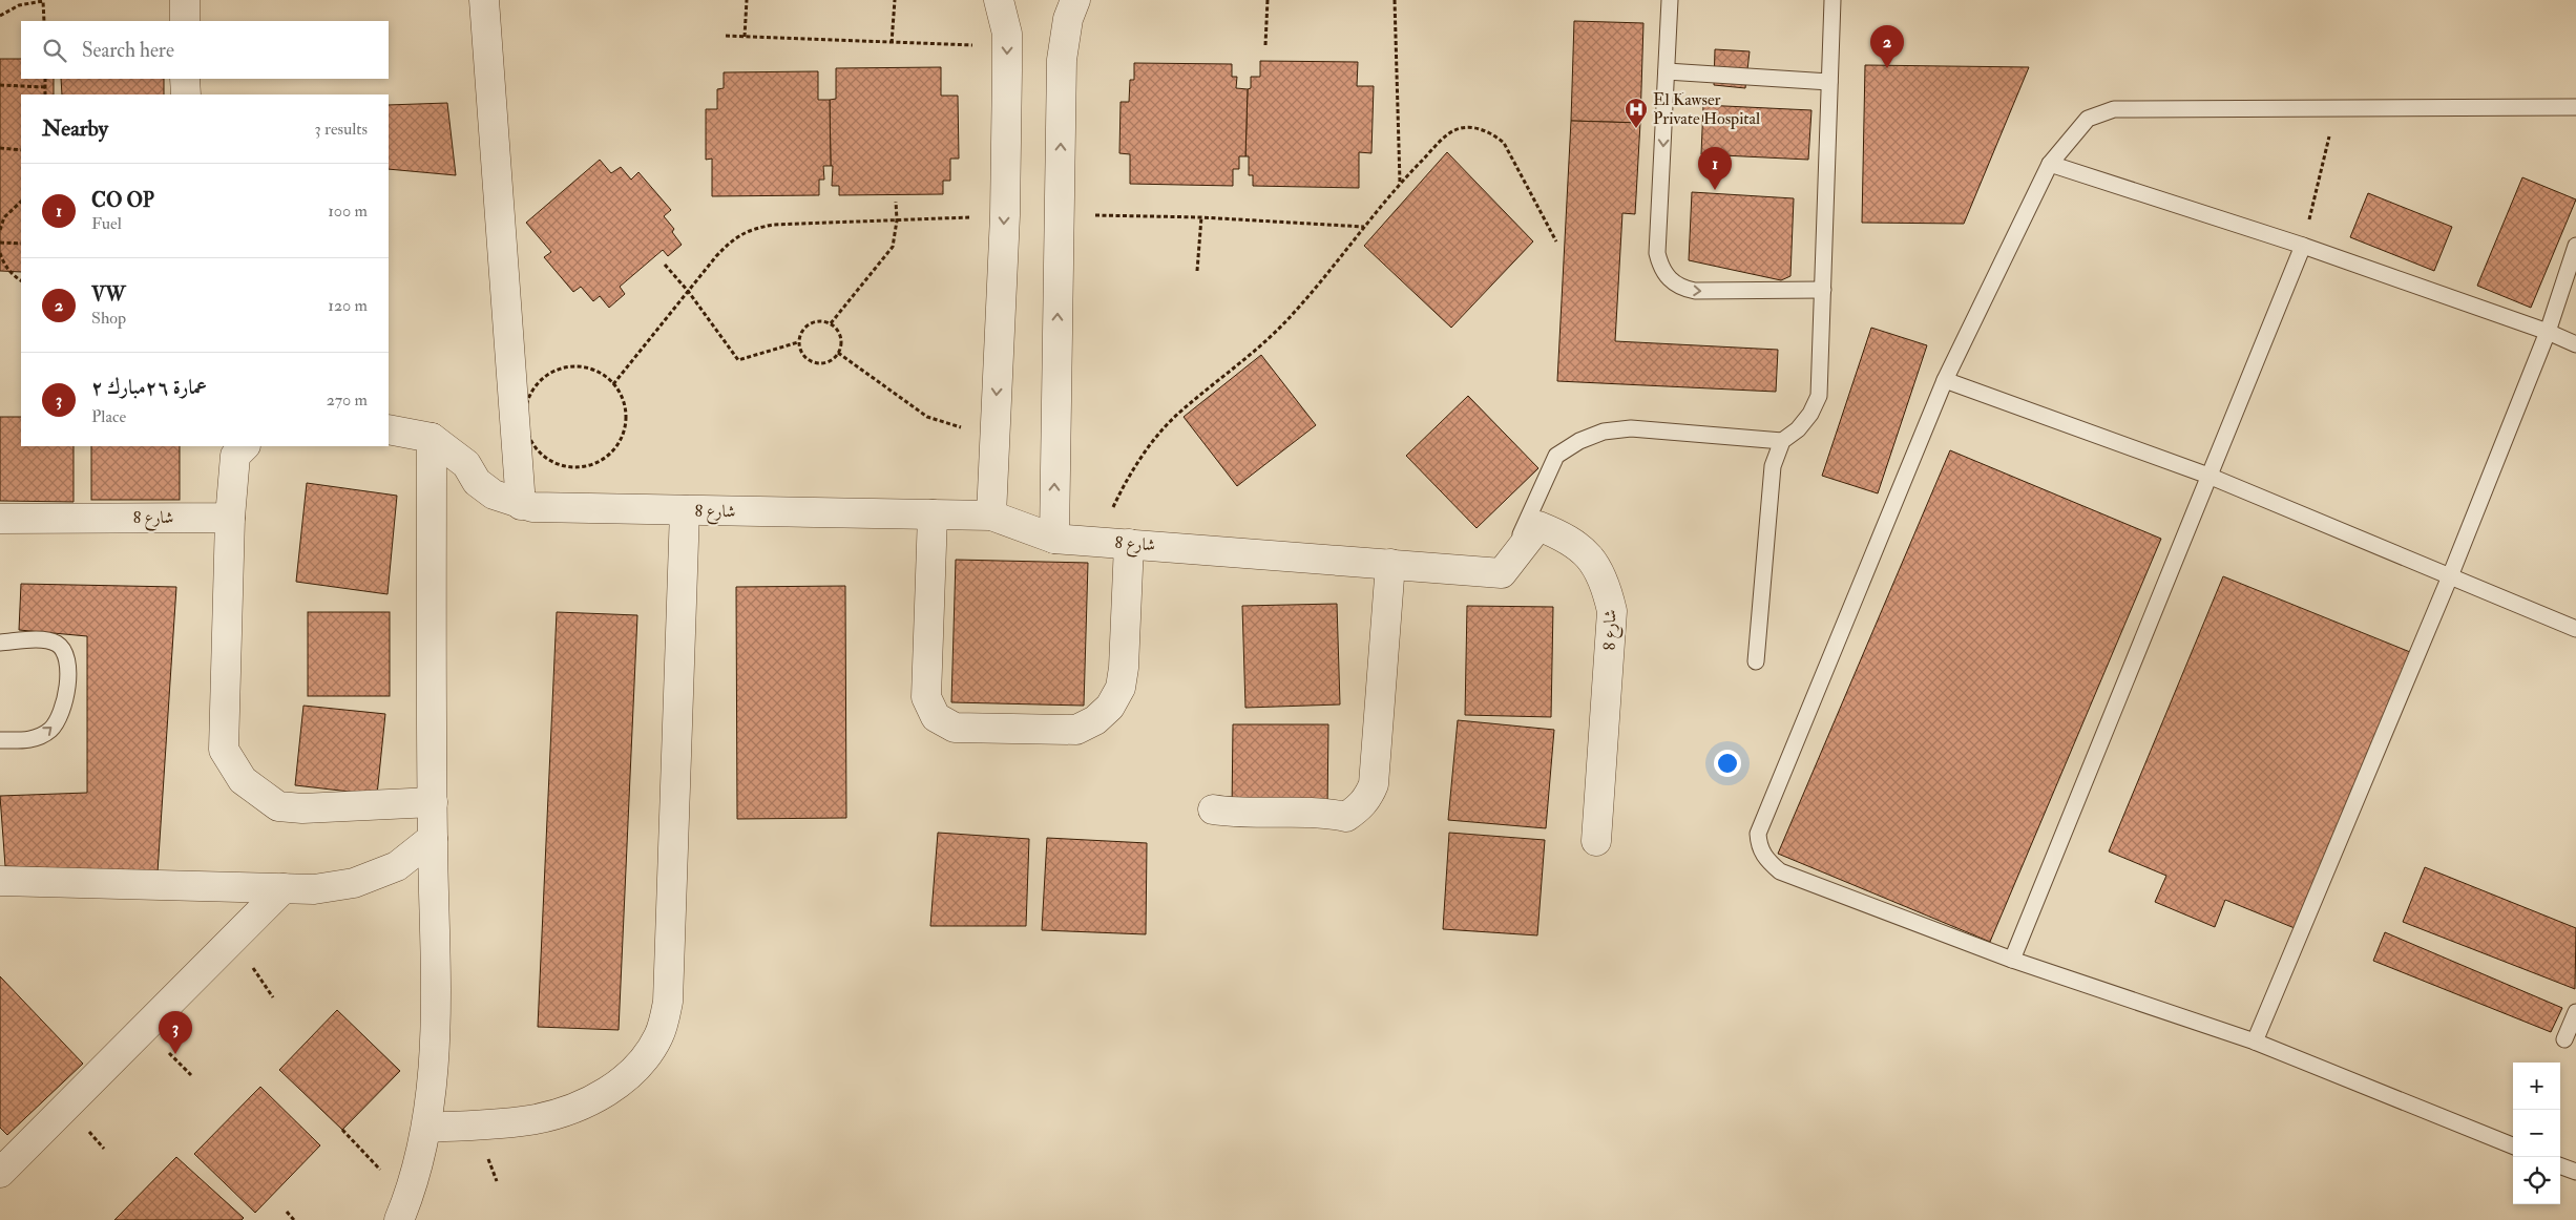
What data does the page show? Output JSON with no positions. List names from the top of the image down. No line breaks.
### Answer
{"streets":{"street":["شارع 8"]},"places":{"hospital":["El Kawser Private Hospital"]},"page":{"search":"Search here","pins":["2","1","3"],"heading":["Nearby","3 results"],"list":[{"mark":"1","name":"CO OP","note":"Fuel","value":"100 m"},{"mark":"2","name":"VW","note":"Shop","value":"120 m"},{"mark":"3","name":"عمارة ٢٦مبارك ٢","note":"Place","value":"270 m"}],"map_buttons":["+","−"]}}
